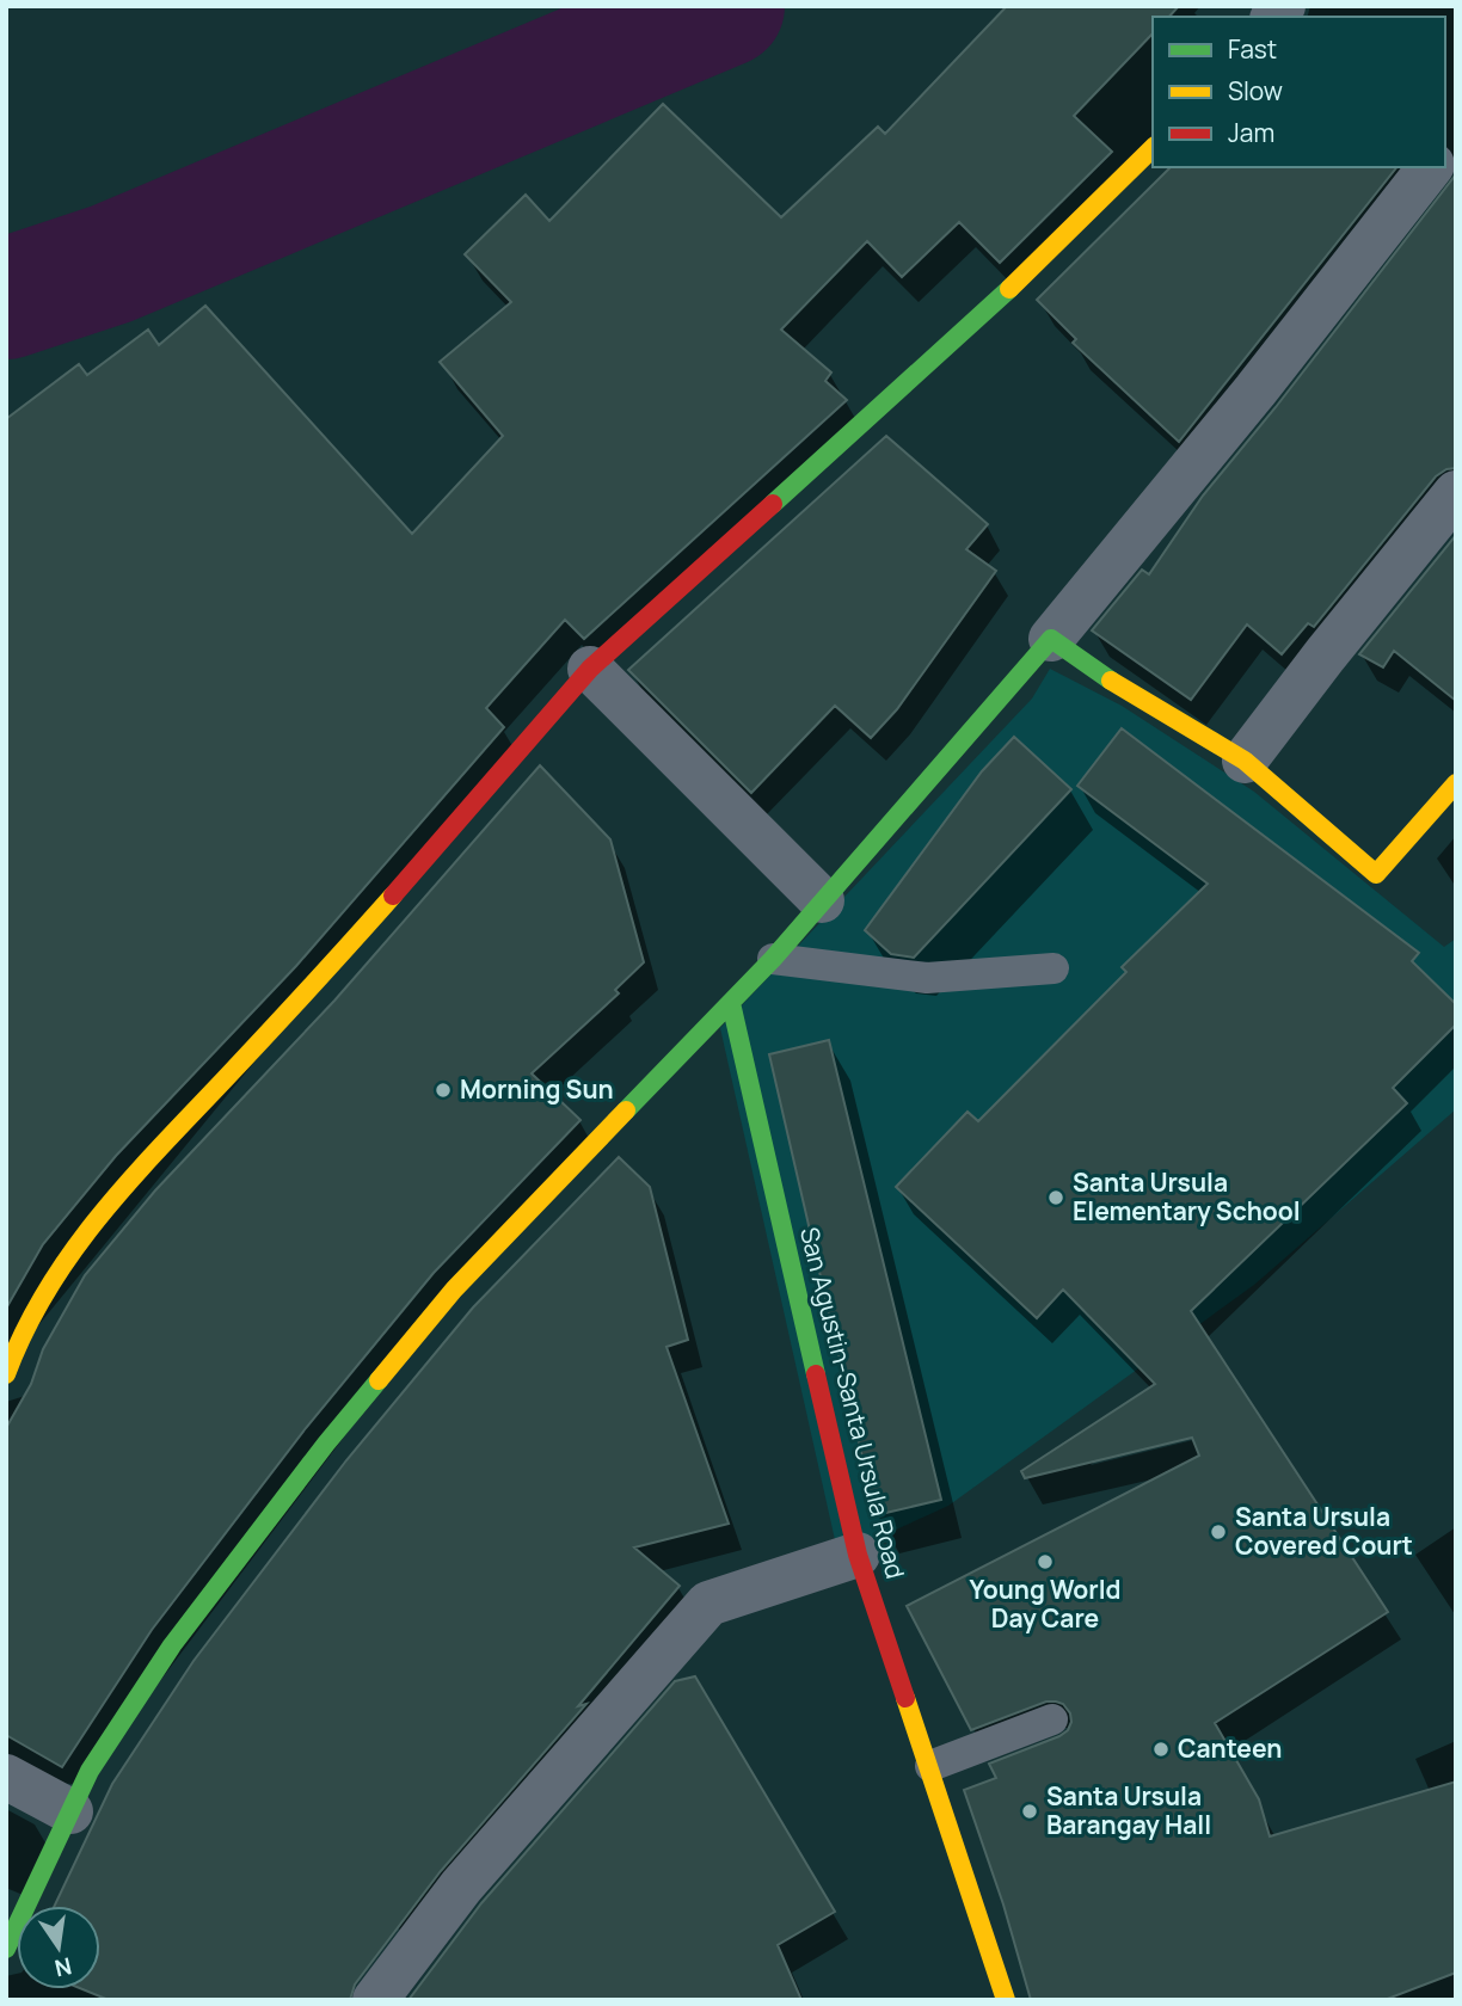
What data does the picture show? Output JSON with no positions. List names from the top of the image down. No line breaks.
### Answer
{"streets":{"street":["San Agustin-Santa Ursula Road"]},"places":["Morning Sun","Santa Ursula Elementary School","Santa Ursula Covered Court","Young World Day Care","Canteen","Santa Ursula Barangay Hall"],"legend":["Fast","Slow","Jam"],"north":"bottom"}
